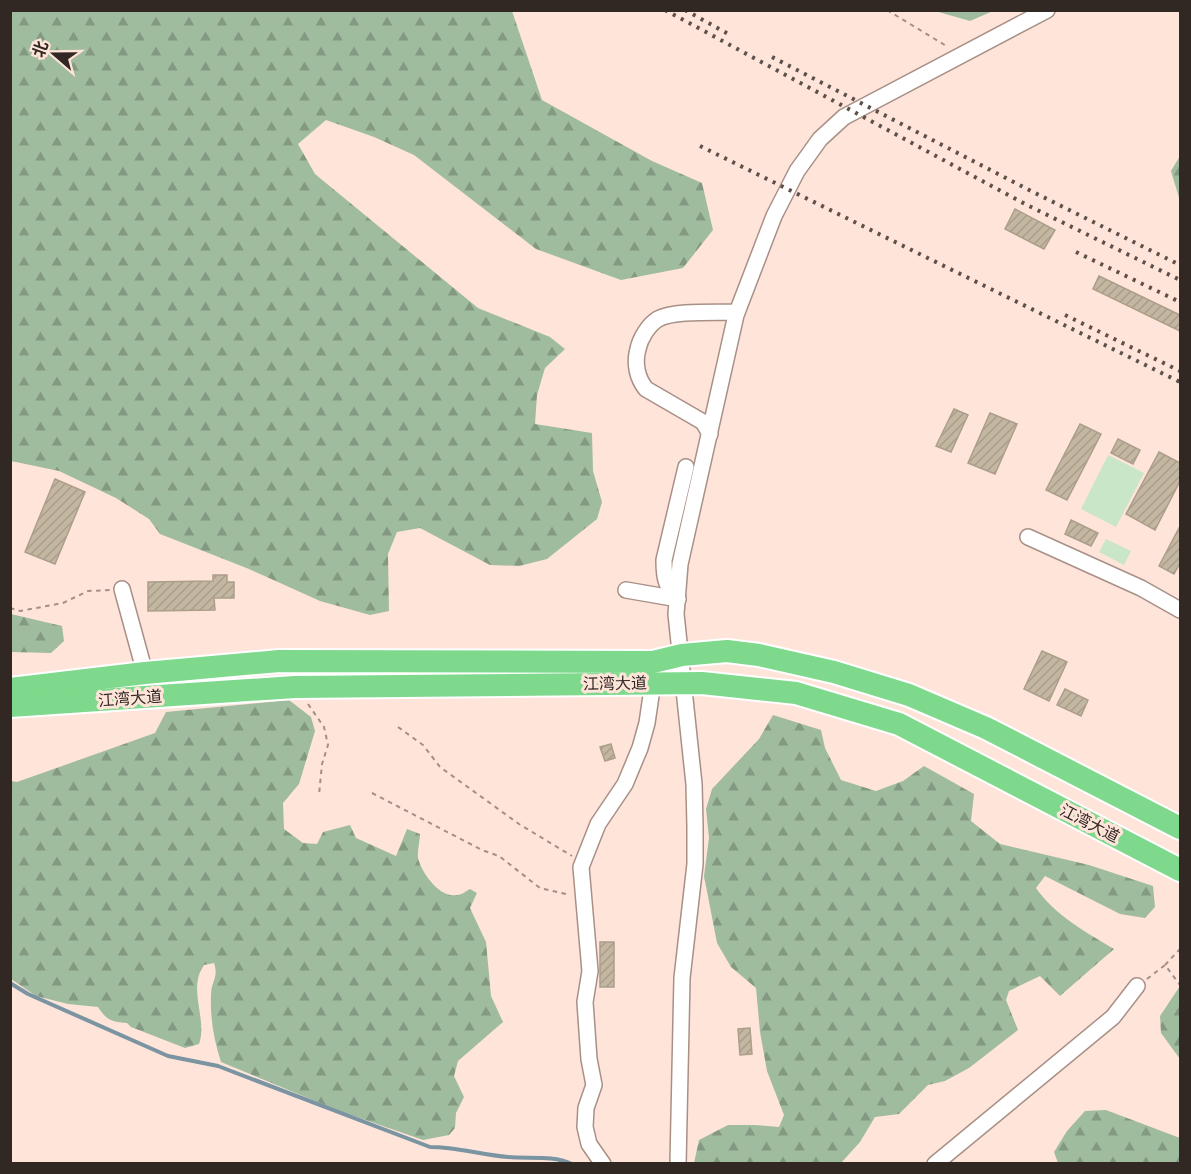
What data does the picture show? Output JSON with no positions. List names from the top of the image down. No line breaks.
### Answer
{"streets":{"highway":["江湾大道"]},"north":"left"}
